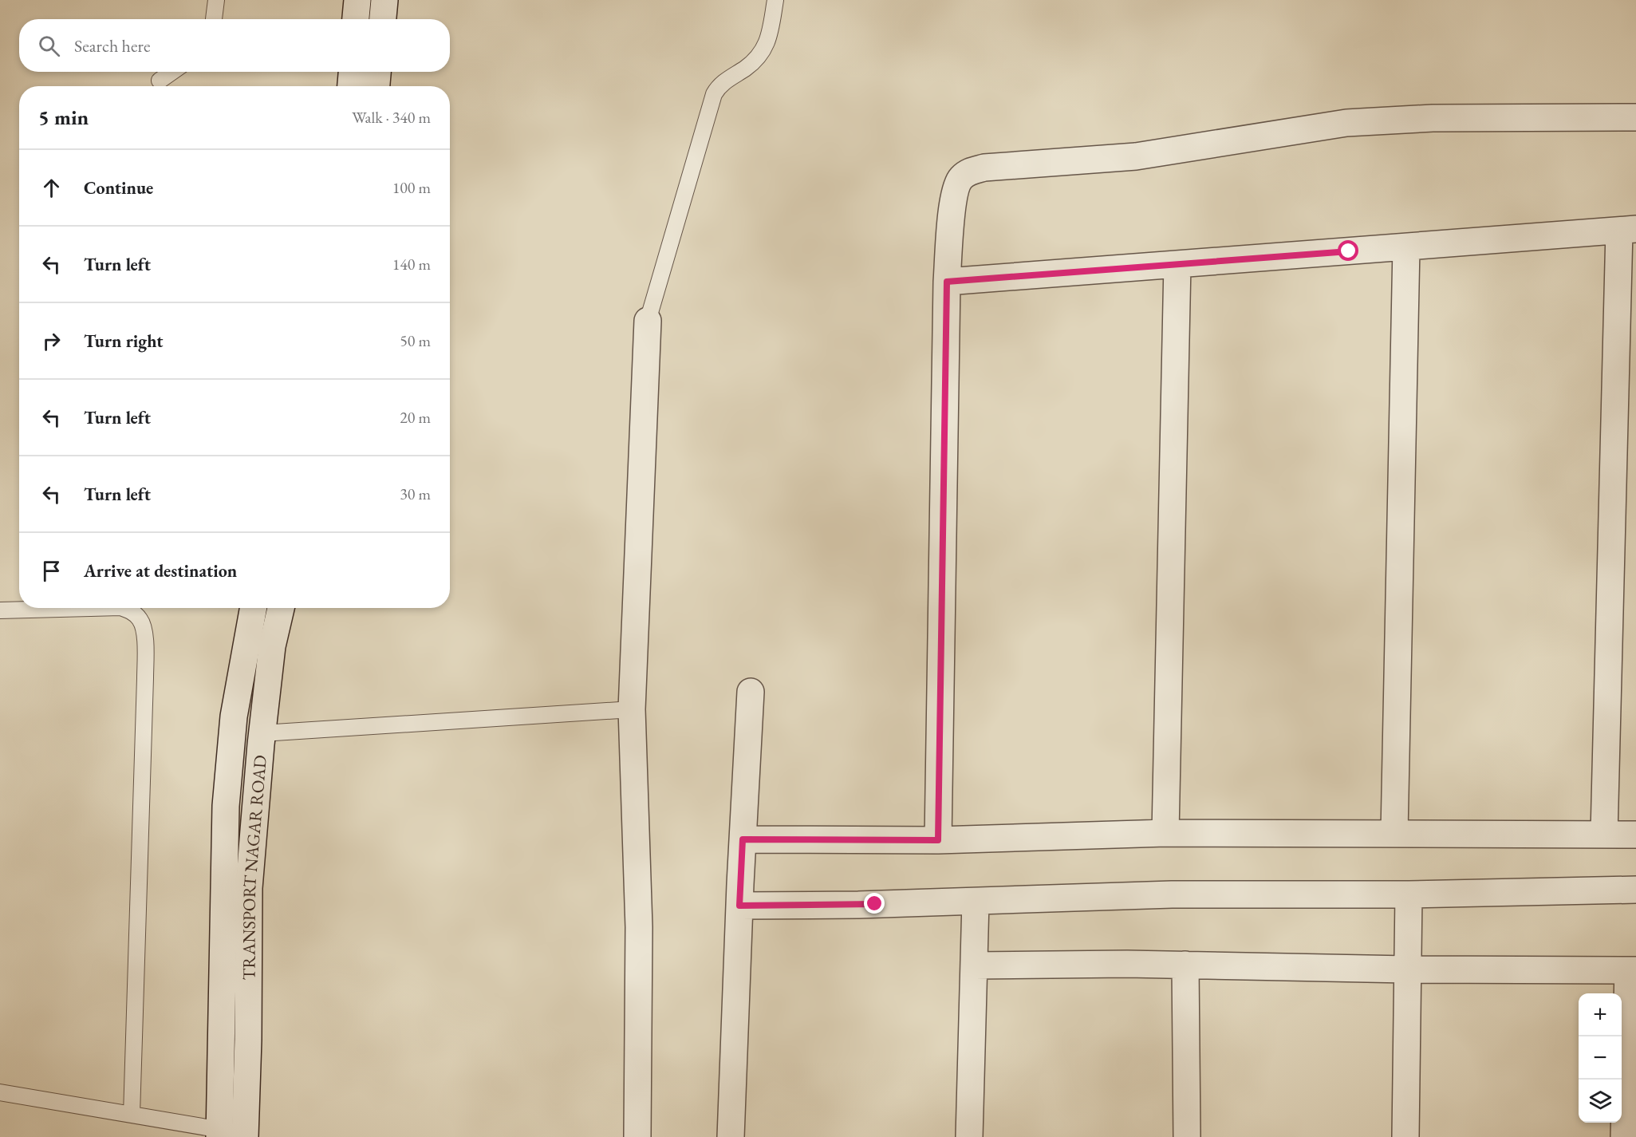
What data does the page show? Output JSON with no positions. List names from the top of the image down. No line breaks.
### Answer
{"streets":{"street":["TRANSPORT NAGAR ROAD"]},"page":{"search":"Search here","heading":["5 min","Walk · 340 m"],"list":[["Continue","100 m"],["Turn left","140 m"],["Turn right","50 m"],["Turn left","20 m"],["Turn left","30 m"],"Arrive at destination"],"map_buttons":["+","−"]}}
